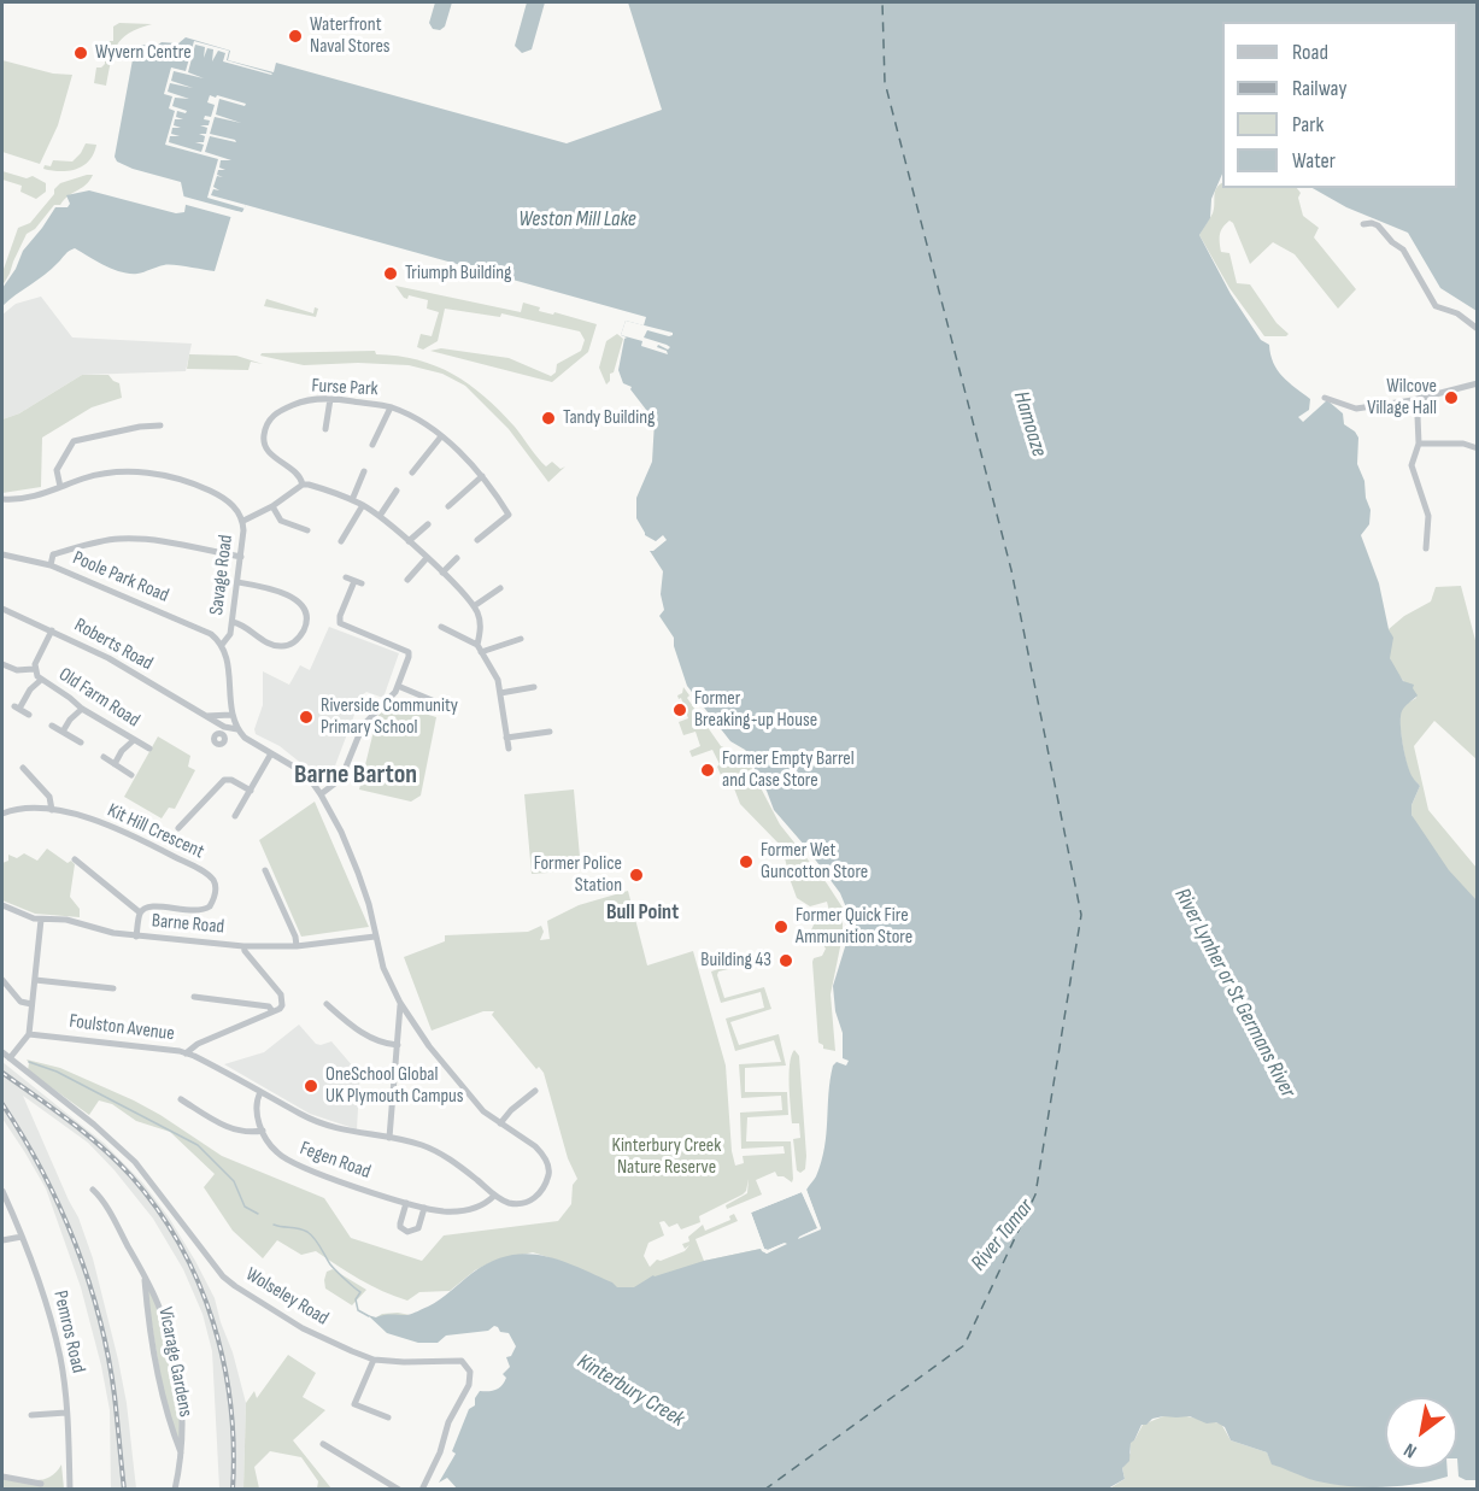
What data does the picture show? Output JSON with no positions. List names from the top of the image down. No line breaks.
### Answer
{"streets":{"street":["Furse Park","Savage Road","Poole Park Road","Roberts Road","Old Farm Road","Kit Hill Crescent","Barne Road","Foulston Avenue","Fegen Road","Wolseley Road","Pemros Road","Vicarage Gardens"]},"crossings":[["Savage Road","Poole Park Road"],["Roberts Road","Old Farm Road"],["Foulston Avenue","Fegen Road"]],"districts":["Barne Barton","Bull Point"],"water":["Weston Mill Lake","Hamoaze","River Lynher or St Germans River","River Tamar","Kinterbury Creek"],"parks":["Kinterbury Creek Nature Reserve"],"places":["Waterfront Naval Stores","Wyvern Centre","Triumph Building","Wilcove Village Hall","Tandy Building","Former Breaking-up House","Riverside Community Primary School","Former Empty Barrel and Case Store","Former Wet Guncotton Store","Former Police Station","Former Quick Fire Ammunition Store","Building 43","OneSchool Global UK Plymouth Campus"],"legend":["Road","Railway","Park","Water"],"north":"bottom left"}
